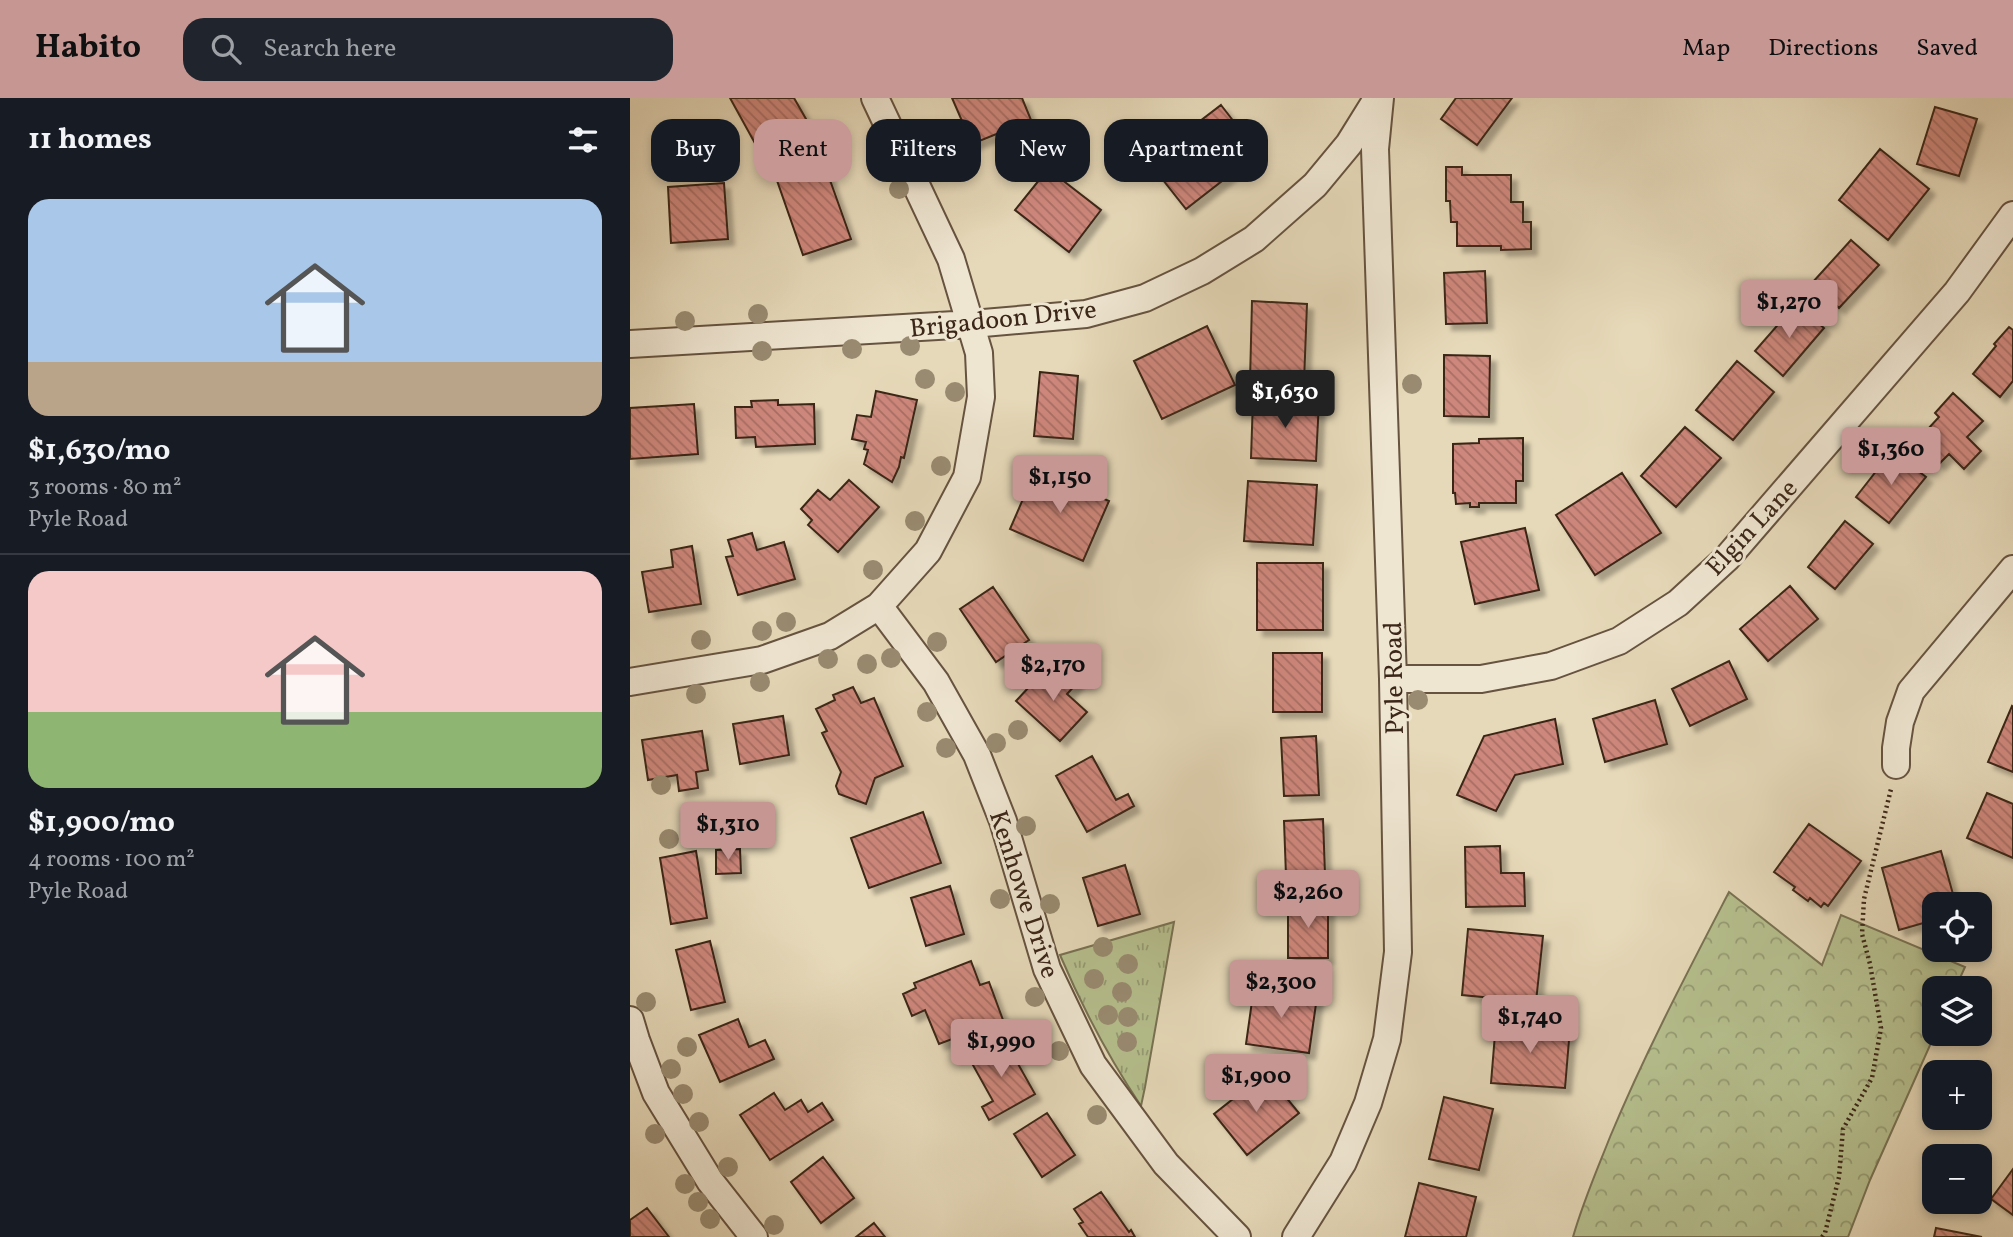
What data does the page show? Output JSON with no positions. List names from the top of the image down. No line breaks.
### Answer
{"streets":{"street":["Brigadoon Drive","Elgin Lane","Pyle Road","Kenhowe Drive"]},"crossings":[["Brigadoon Drive","Pyle Road"],["Elgin Lane","Pyle Road"]],"page":{"header":"Habito","search":"Search here","nav":["Map","Directions","Saved"],"heading":"11 homes","chip":["Buy","Rent","Filters","New","Apartment"],"list":[{"name":"$1,630/mo","note":"3 rooms · 80 m² · Pyle Road"},{"name":"$1,900/mo","note":"4 rooms · 100 m² · Pyle Road"}],"price":["$1,270","$1,630","$1,360","$1,150","$2,170","$1,310","$2,260","$2,300","$1,740","$1,990","$1,900"],"map_buttons":["+","−"]}}
